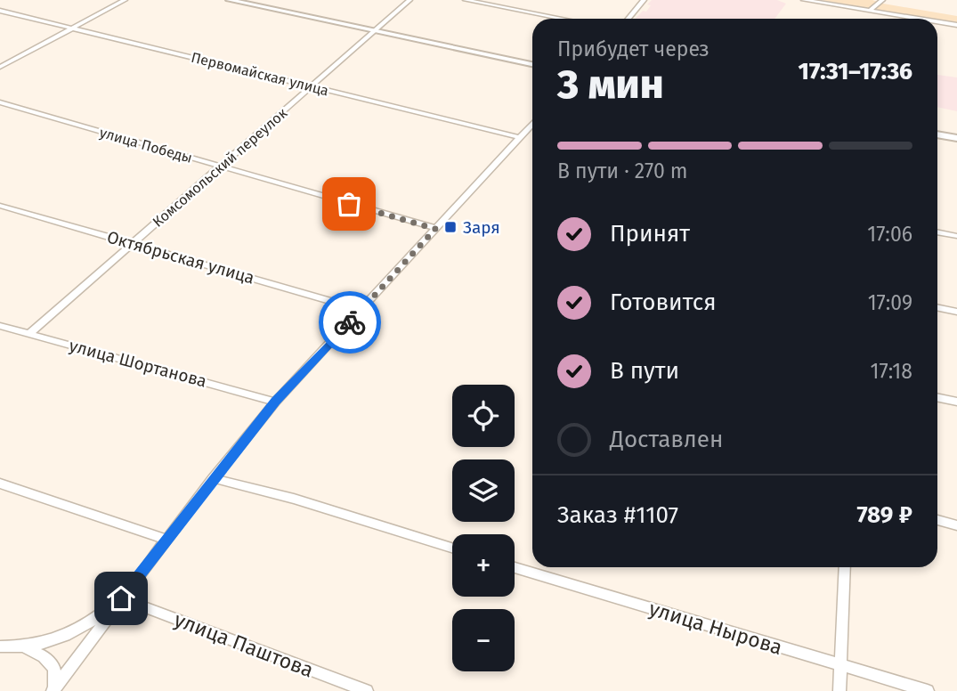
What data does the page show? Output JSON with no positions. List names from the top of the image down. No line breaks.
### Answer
{"streets":{"street":["Первомайская улица","улица Победы","Комсомольский переулок","Октябрьская улица","улица Шортанова","улица Нырова","улица Паштова"]},"crossings":[["Первомайская улица","Комсомольский переулок"],["улица Победы","Комсомольский переулок"],["Комсомольский переулок","Октябрьская улица"],["Комсомольский переулок","улица Шортанова"]],"places":{"transit":["Заря"]},"page":{"heading":["3 мин","Прибудет через","17:31–17:36"],"panel":["Заказ #1107","789 ₽"],"bar":"В пути · 270 m","list":[["Принят","17:06"],["Готовится","17:09"],["В пути","17:18"],"Доставлен"],"map_buttons":["+","−"]}}
